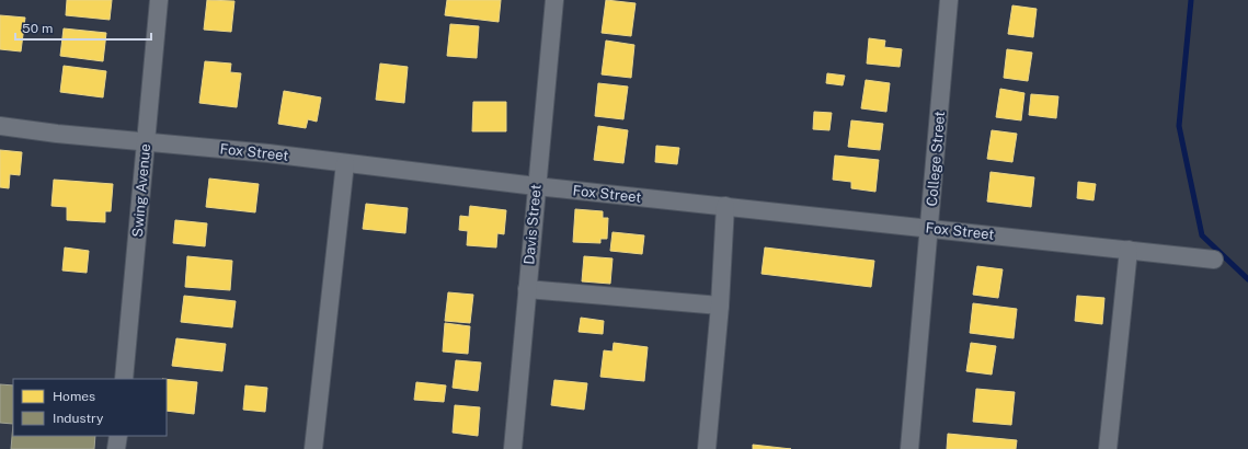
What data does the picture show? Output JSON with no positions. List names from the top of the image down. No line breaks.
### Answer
{"streets":{"street":["Fox Street","College Street","Swing Avenue","Davis Street"]},"crossings":[["Fox Street","College Street"],["Fox Street","Swing Avenue"],["Fox Street","Davis Street"]],"legend":["Homes","Industry"],"scale_bar":"50 m"}
